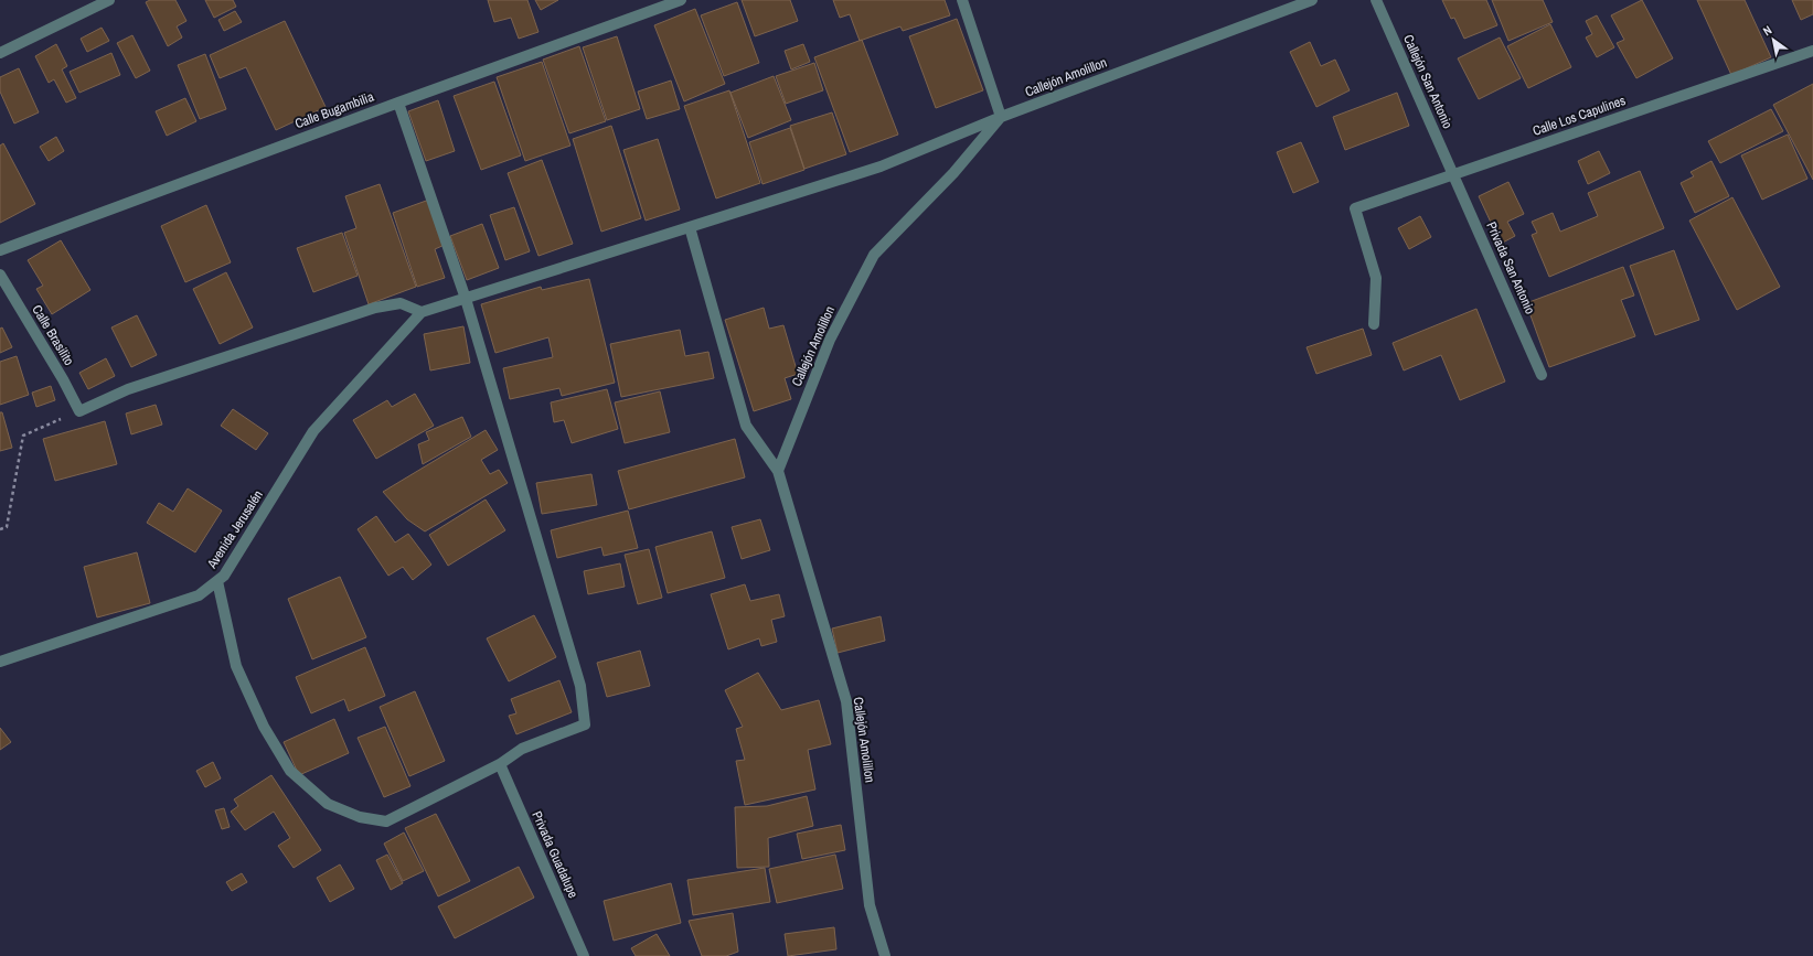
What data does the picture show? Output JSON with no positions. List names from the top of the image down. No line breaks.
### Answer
{"streets":{"street":["Callejón Amolillon","Callejón San Antonio","Calle Bugambilia","Calle Los Capulines","Privada San Antonio","Calle Brasilito","Avenida Jerusalén","Privada Guadalupe"]},"crossings":[["Callejón San Antonio","Calle Los Capulines"],["Callejón San Antonio","Privada San Antonio"],["Calle Los Capulines","Privada San Antonio"]],"north":"top left"}
